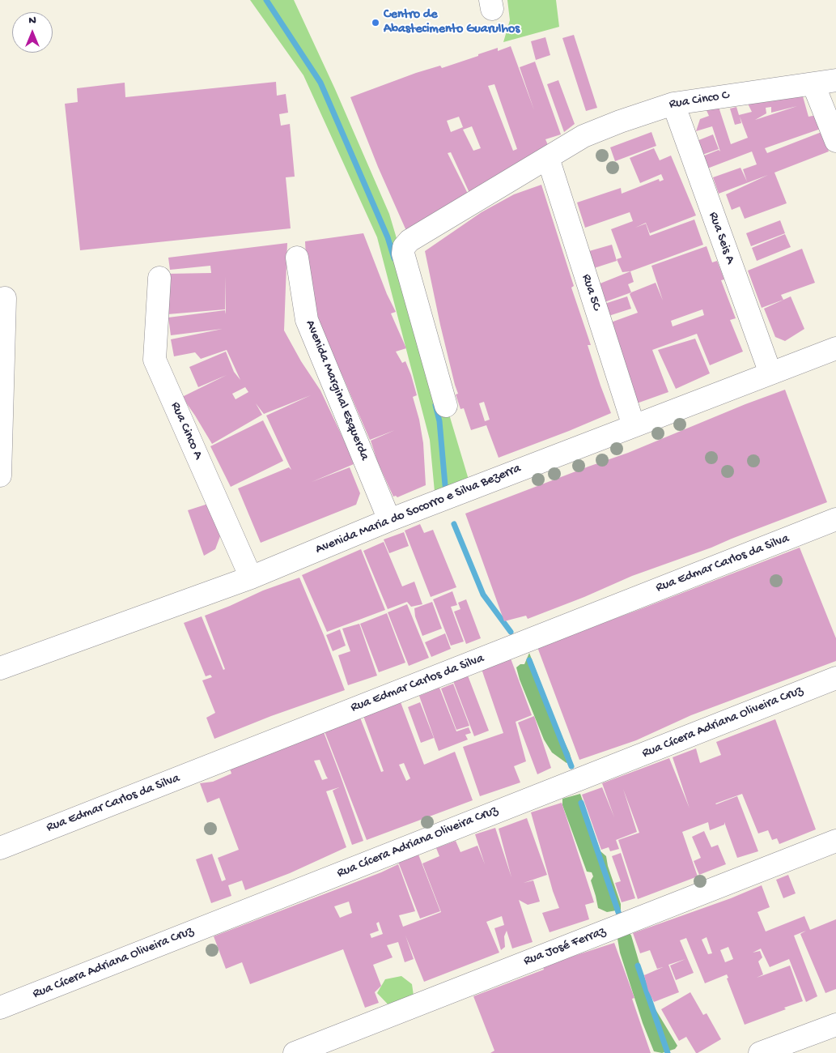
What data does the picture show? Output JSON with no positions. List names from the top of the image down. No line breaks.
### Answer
{"streets":{"street":["Rua Cinco C","Rua Seis A","Rua 5C","Avenida Marginal Esquerda","Rua Cinco A","Avenida Maria do Socorro e Silva Bezerra","Rua Edmar Carlos da Silva","Rua Cícera Adriana Oliveira Cruz","Rua José Ferraz"]},"crossings":[["Rua Cinco C","Rua Seis A"],["Rua Cinco C","Rua 5C"],["Rua Seis A","Avenida Maria do Socorro e Silva Bezerra"],["Rua 5C","Avenida Maria do Socorro e Silva Bezerra"],["Avenida Marginal Esquerda","Avenida Maria do Socorro e Silva Bezerra"],["Rua Cinco A","Avenida Maria do Socorro e Silva Bezerra"]],"places":["Centro de Abastecimento Guarulhos"],"north":"top"}
